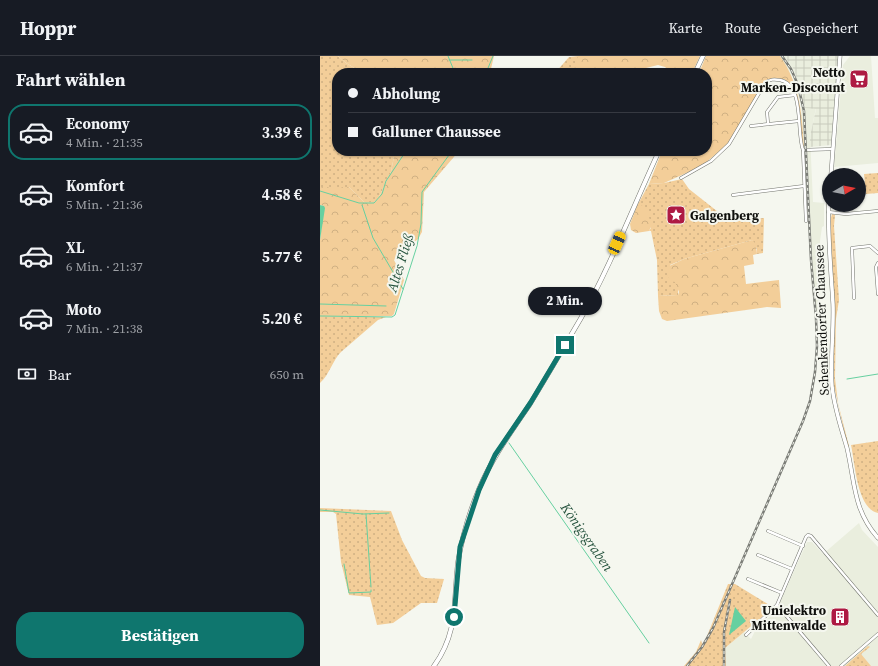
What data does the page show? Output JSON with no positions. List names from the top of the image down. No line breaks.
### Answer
{"streets":{"main road":["Schenkendorfer Chaussee"]},"water":["Altes Fließ","Königsgraben"],"places":{"supermarket":["Netto Marken-Discount"],"place":["Galgenberg"],"building":["Unielektro Mittenwalde"]},"north":"right","page":{"header":"Hoppr","nav":["Karte","Route","Gespeichert"],"heading":"Fahrt wählen","banner":["Abholung","Galluner Chaussee"],"list":[{"name":"Economy","note":"4 Min. · 21:35","value":"3.39 €"},{"name":"Komfort","note":"5 Min. · 21:36","value":"4.58 €"},{"name":"XL","note":"6 Min. · 21:37","value":"5.77 €"},{"name":"Moto","note":"7 Min. · 21:38","value":"5.20 €"}],"bubble":"2 Min.","pay":["Bar","650 m"],"buttons":"Bestätigen"}}
